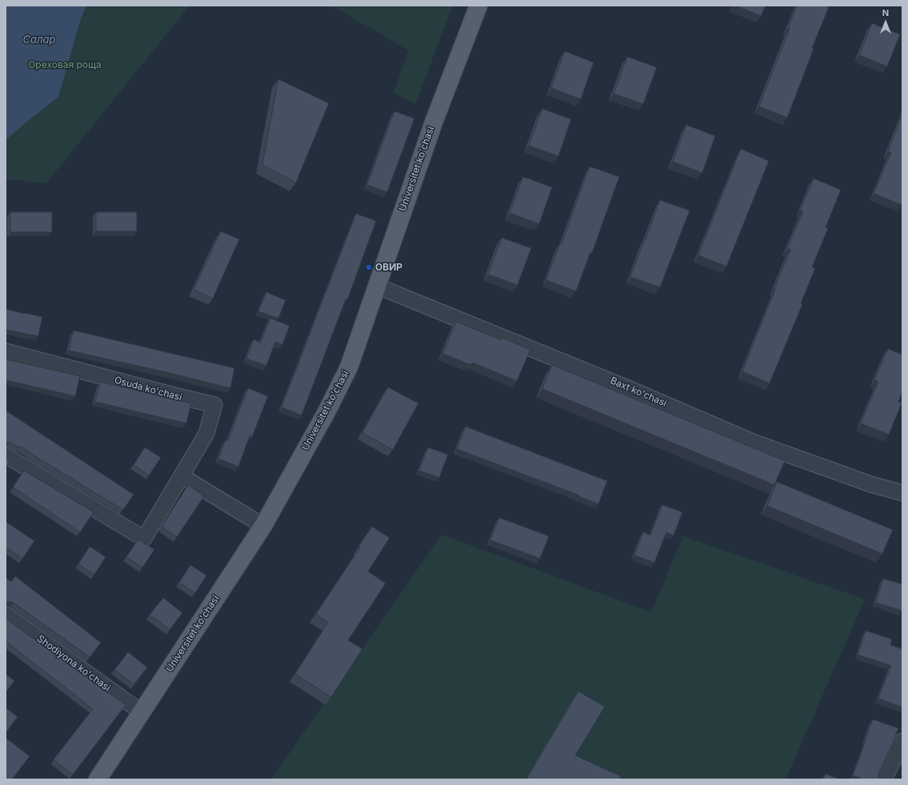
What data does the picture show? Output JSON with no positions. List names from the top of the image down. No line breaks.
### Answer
{"streets":{"main road":["Universitet ko'chasi"],"street":["Osuda ko'chasi","Baxt ko'chasi","Shodiyona ko'chasi"]},"crossings":[["Universitet ko'chasi","Baxt ko'chasi"],["Universitet ko'chasi","Shodiyona ko'chasi"]],"water":["Салар"],"parks":["Ореховая роща"],"places":["ОВИР"],"north":"top"}
